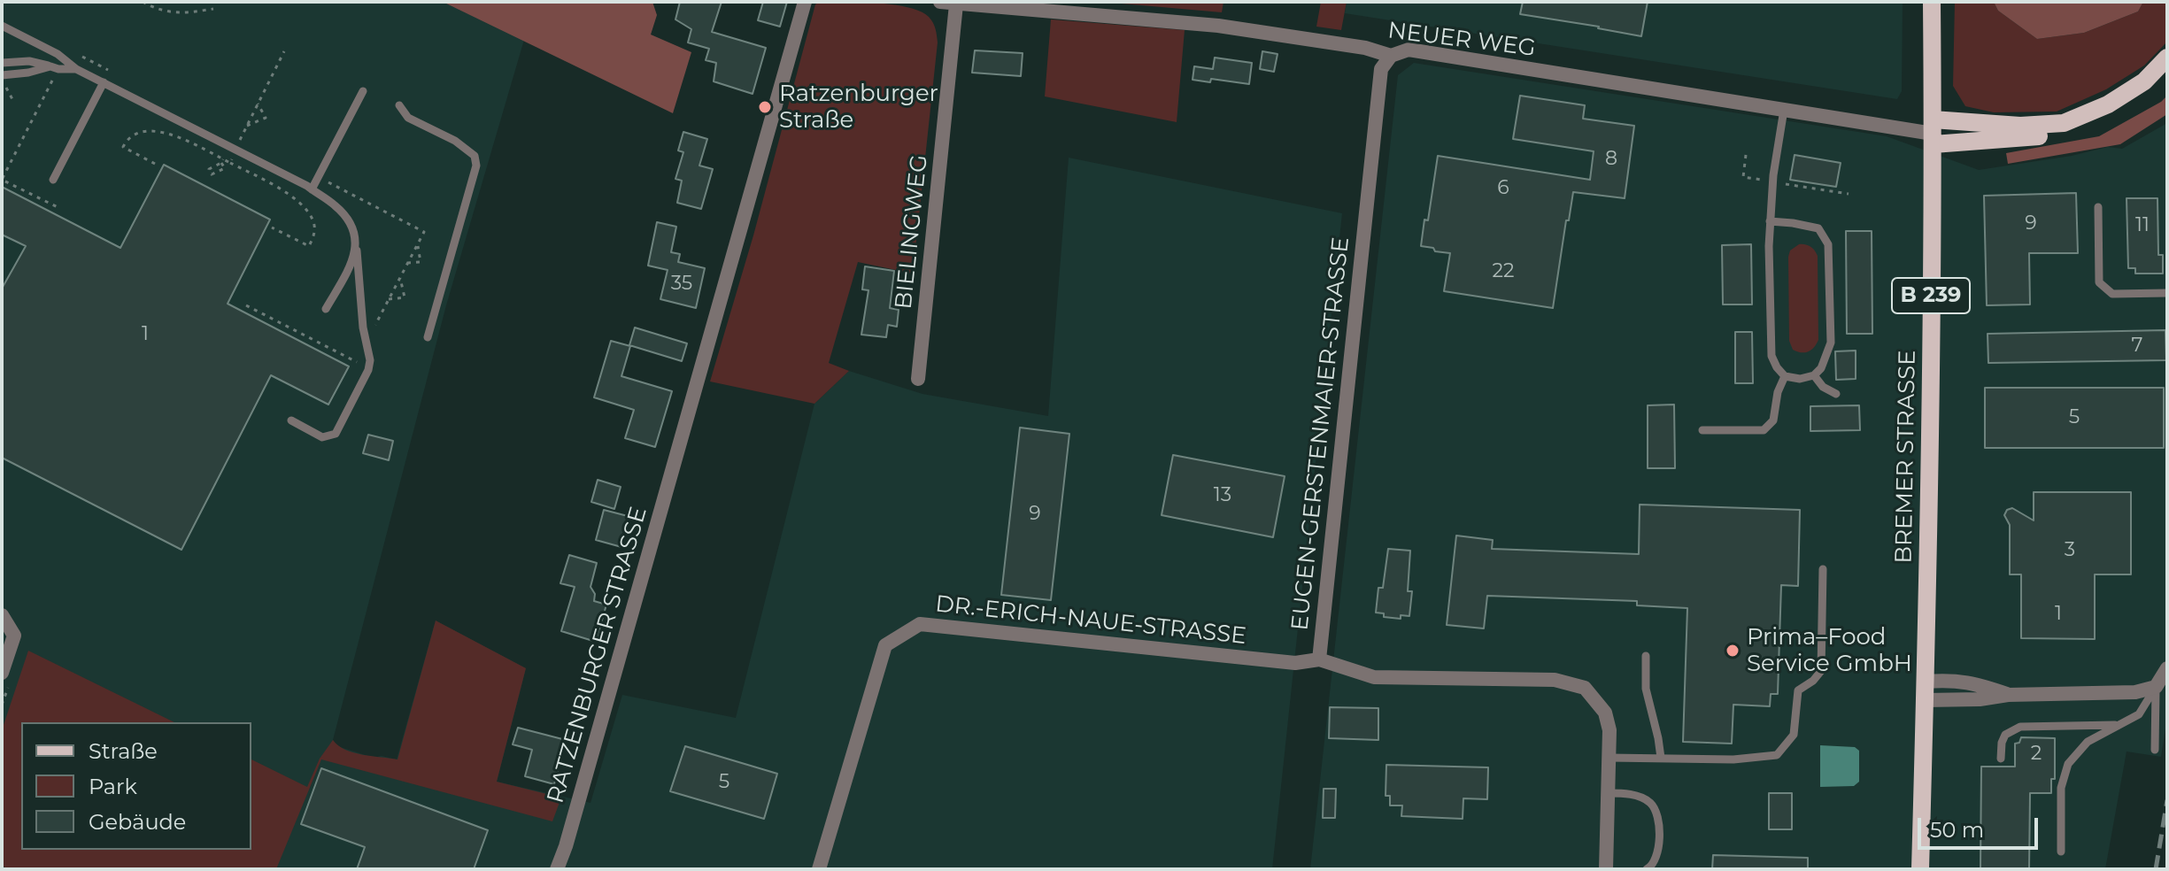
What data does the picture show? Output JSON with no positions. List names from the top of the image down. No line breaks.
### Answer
{"streets":{"main road":["B 239","BREMER STRASSE"],"street":["NEUER WEG","BIELINGWEG","EUGEN-GERSTENMAIER-STRASSE","DR.-ERICH-NAUE-STRASSE","RATZENBURGER STRASSE"]},"crossings":[["NEUER WEG","BIELINGWEG"],["NEUER WEG","EUGEN-GERSTENMAIER-STRASSE"],["NEUER WEG","BREMER STRASSE"],["EUGEN-GERSTENMAIER-STRASSE","DR.-ERICH-NAUE-STRASSE"]],"places":["Ratzenburger Straße","Prima–Food Service GmbH"],"house_numbers":["8","6","9","11","22","35","1","7","5","13","9","3","1","2","5"],"legend":["Straße","Park","Gebäude"],"scale_bar":"50 m"}
